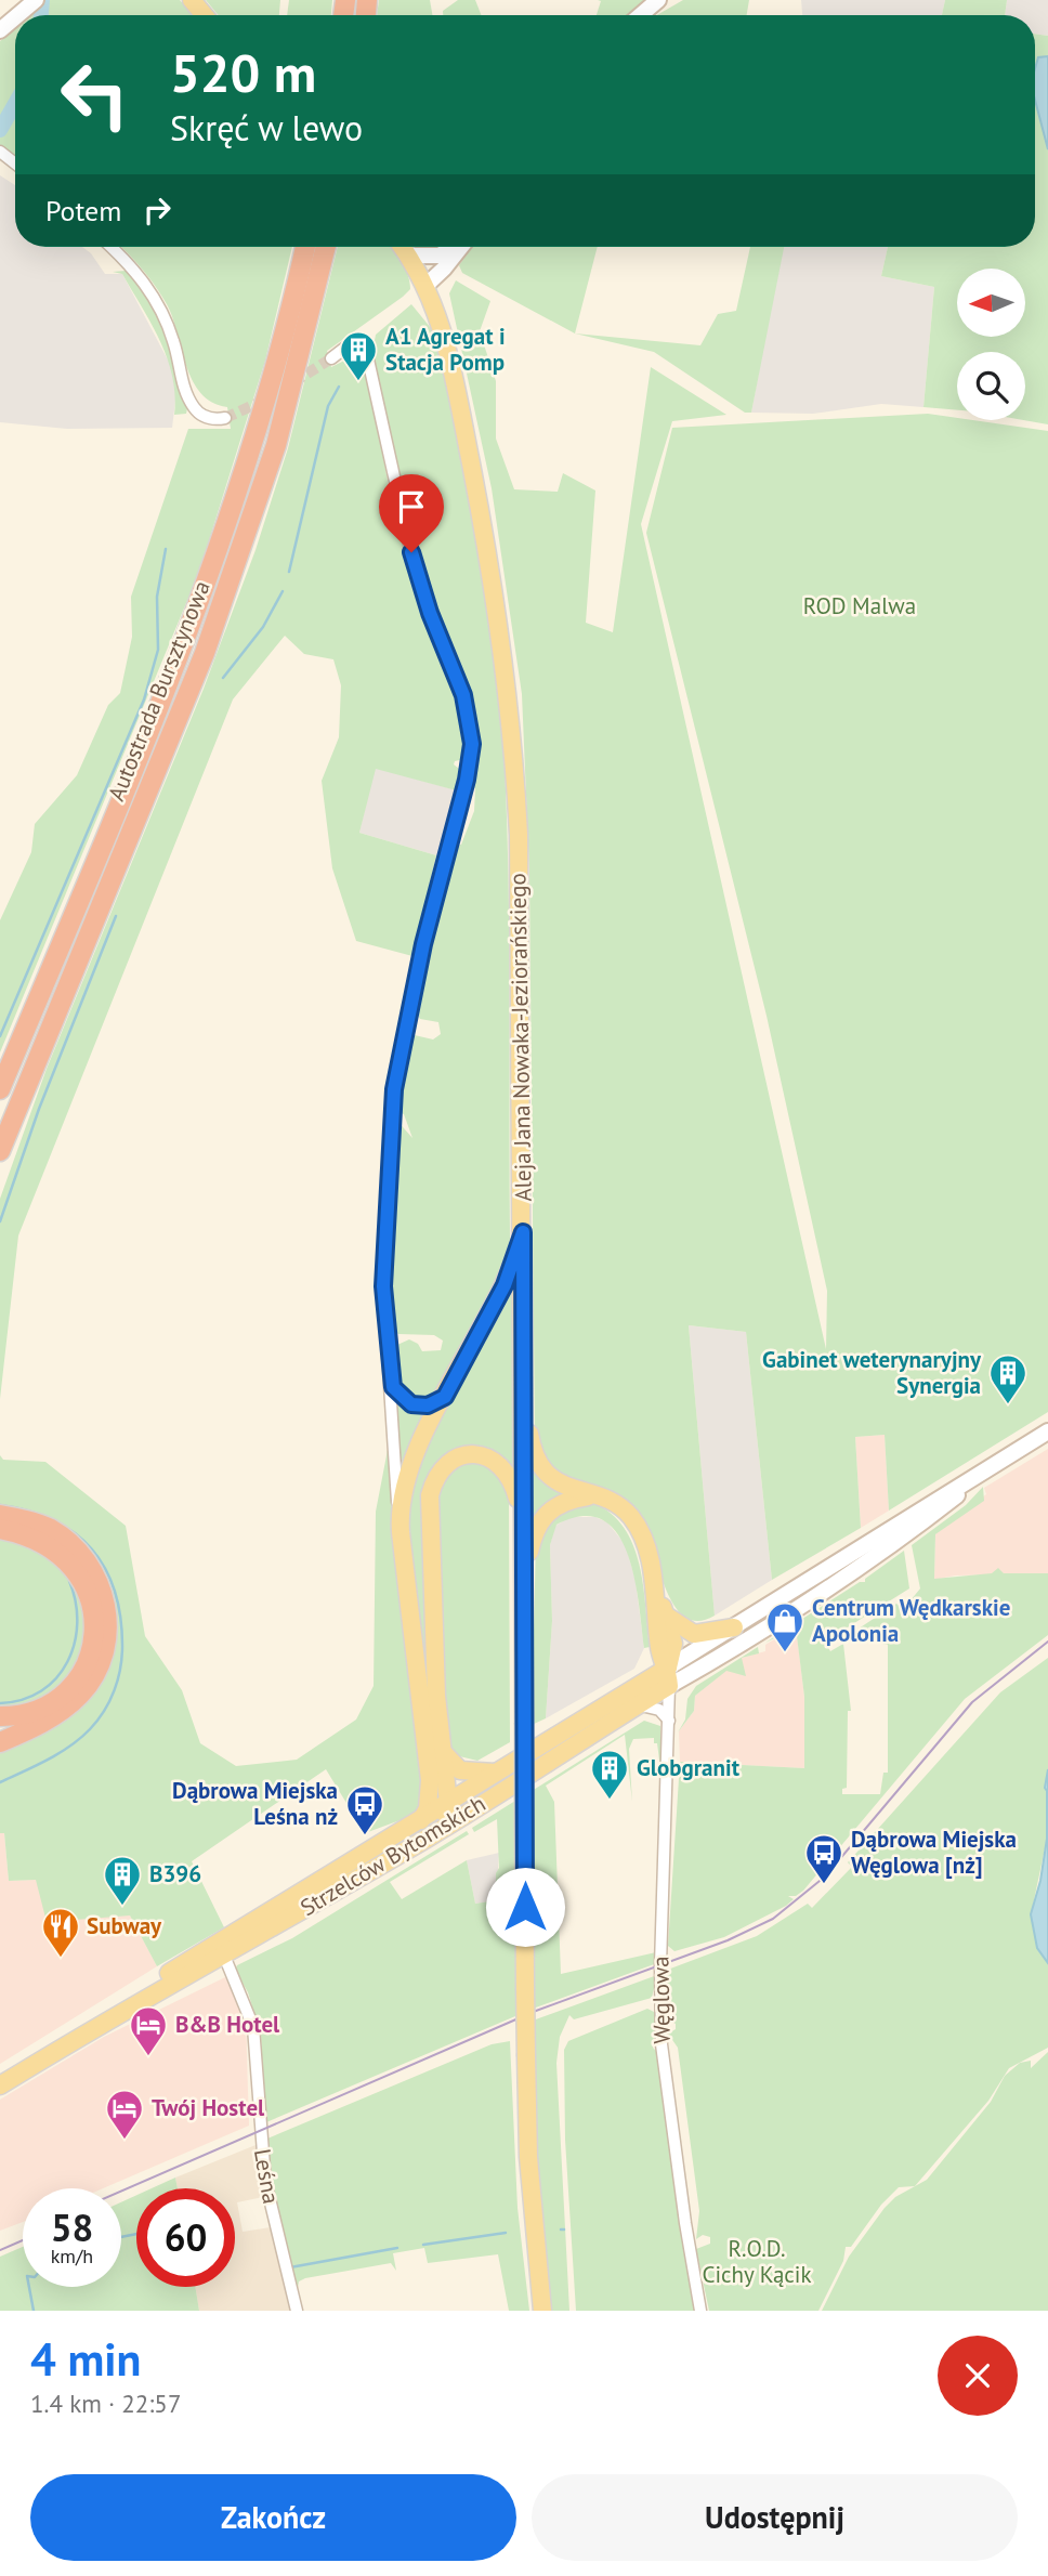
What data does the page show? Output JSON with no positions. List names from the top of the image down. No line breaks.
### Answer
{"streets":{"highway":["Autostrada Bursztynowa"],"main road":["Aleja Jana Nowaka-Jeziorańskiego","Strzelców Bytomskich"],"street":["Węglowa","Leśna"]},"crossings":[["Strzelców Bytomskich","Węglowa"],["Strzelców Bytomskich","Leśna"]],"parks":["ROD Malwa","R.O.D. Cichy Kącik"],"places":{"building":["A1 Agregat i Stacja Pomp","Gabinet weterynaryjny Synergia","Globgranit","B396"],"shop":["Centrum Wędkarskie Apolonia"],"bus stop":["Dąbrowa Miejska Leśna nż","Dąbrowa Miejska Węglowa [nż]"],"restaurant":["Subway"],"hotel":["B&B Hotel","Twój Hostel"]},"north":"left","page":{"turn":["520 m","Skręć w lewo"],"then":"Potem","speed":"58 km/h","limit":"60","heading":["4 min","1.4 km · 22:57"],"buttons":["Zakończ","Udostępnij"]}}
